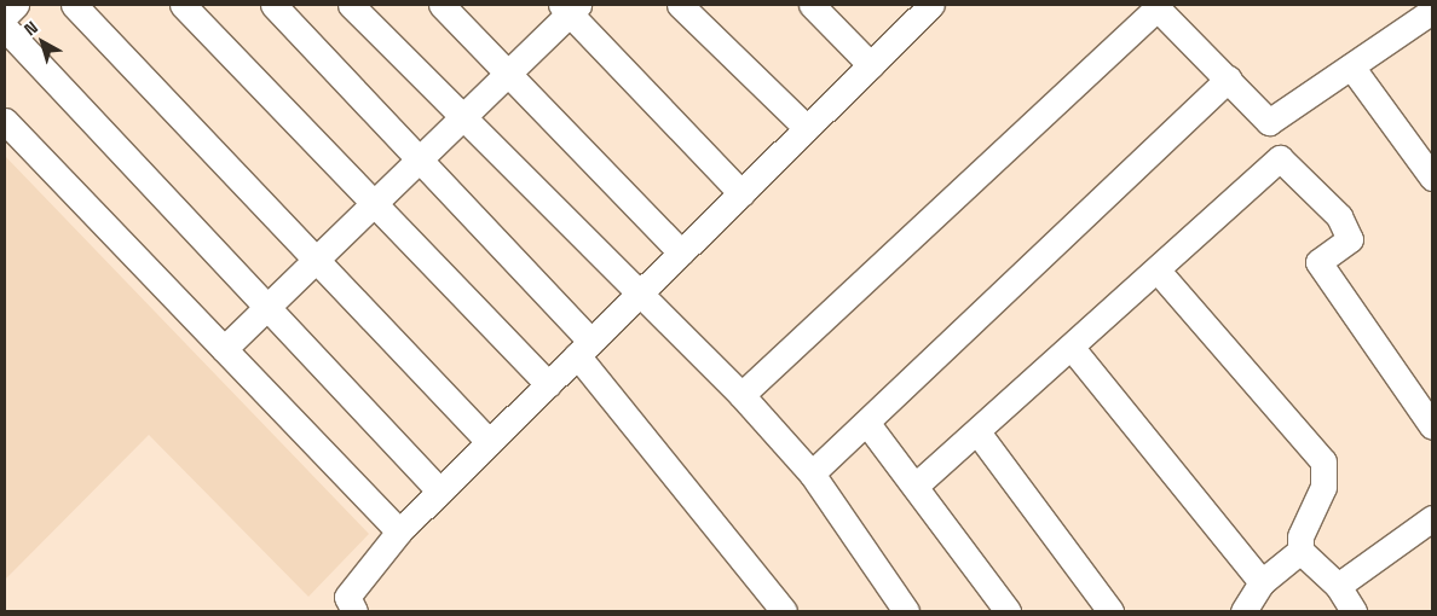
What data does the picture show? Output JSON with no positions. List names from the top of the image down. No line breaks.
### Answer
{"north":"top left"}
